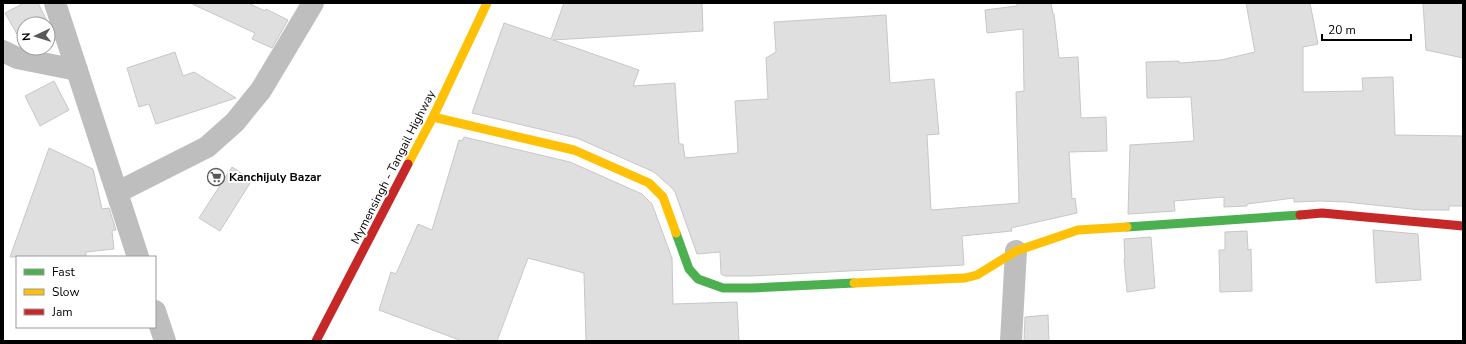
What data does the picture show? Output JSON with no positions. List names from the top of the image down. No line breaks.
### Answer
{"streets":{"main road":["Mymensingh - Tangail Highway"]},"places":{"supermarket":["Kanchijuly Bazar"]},"legend":["Fast","Slow","Jam"],"scale_bar":"20 m","north":"left"}
